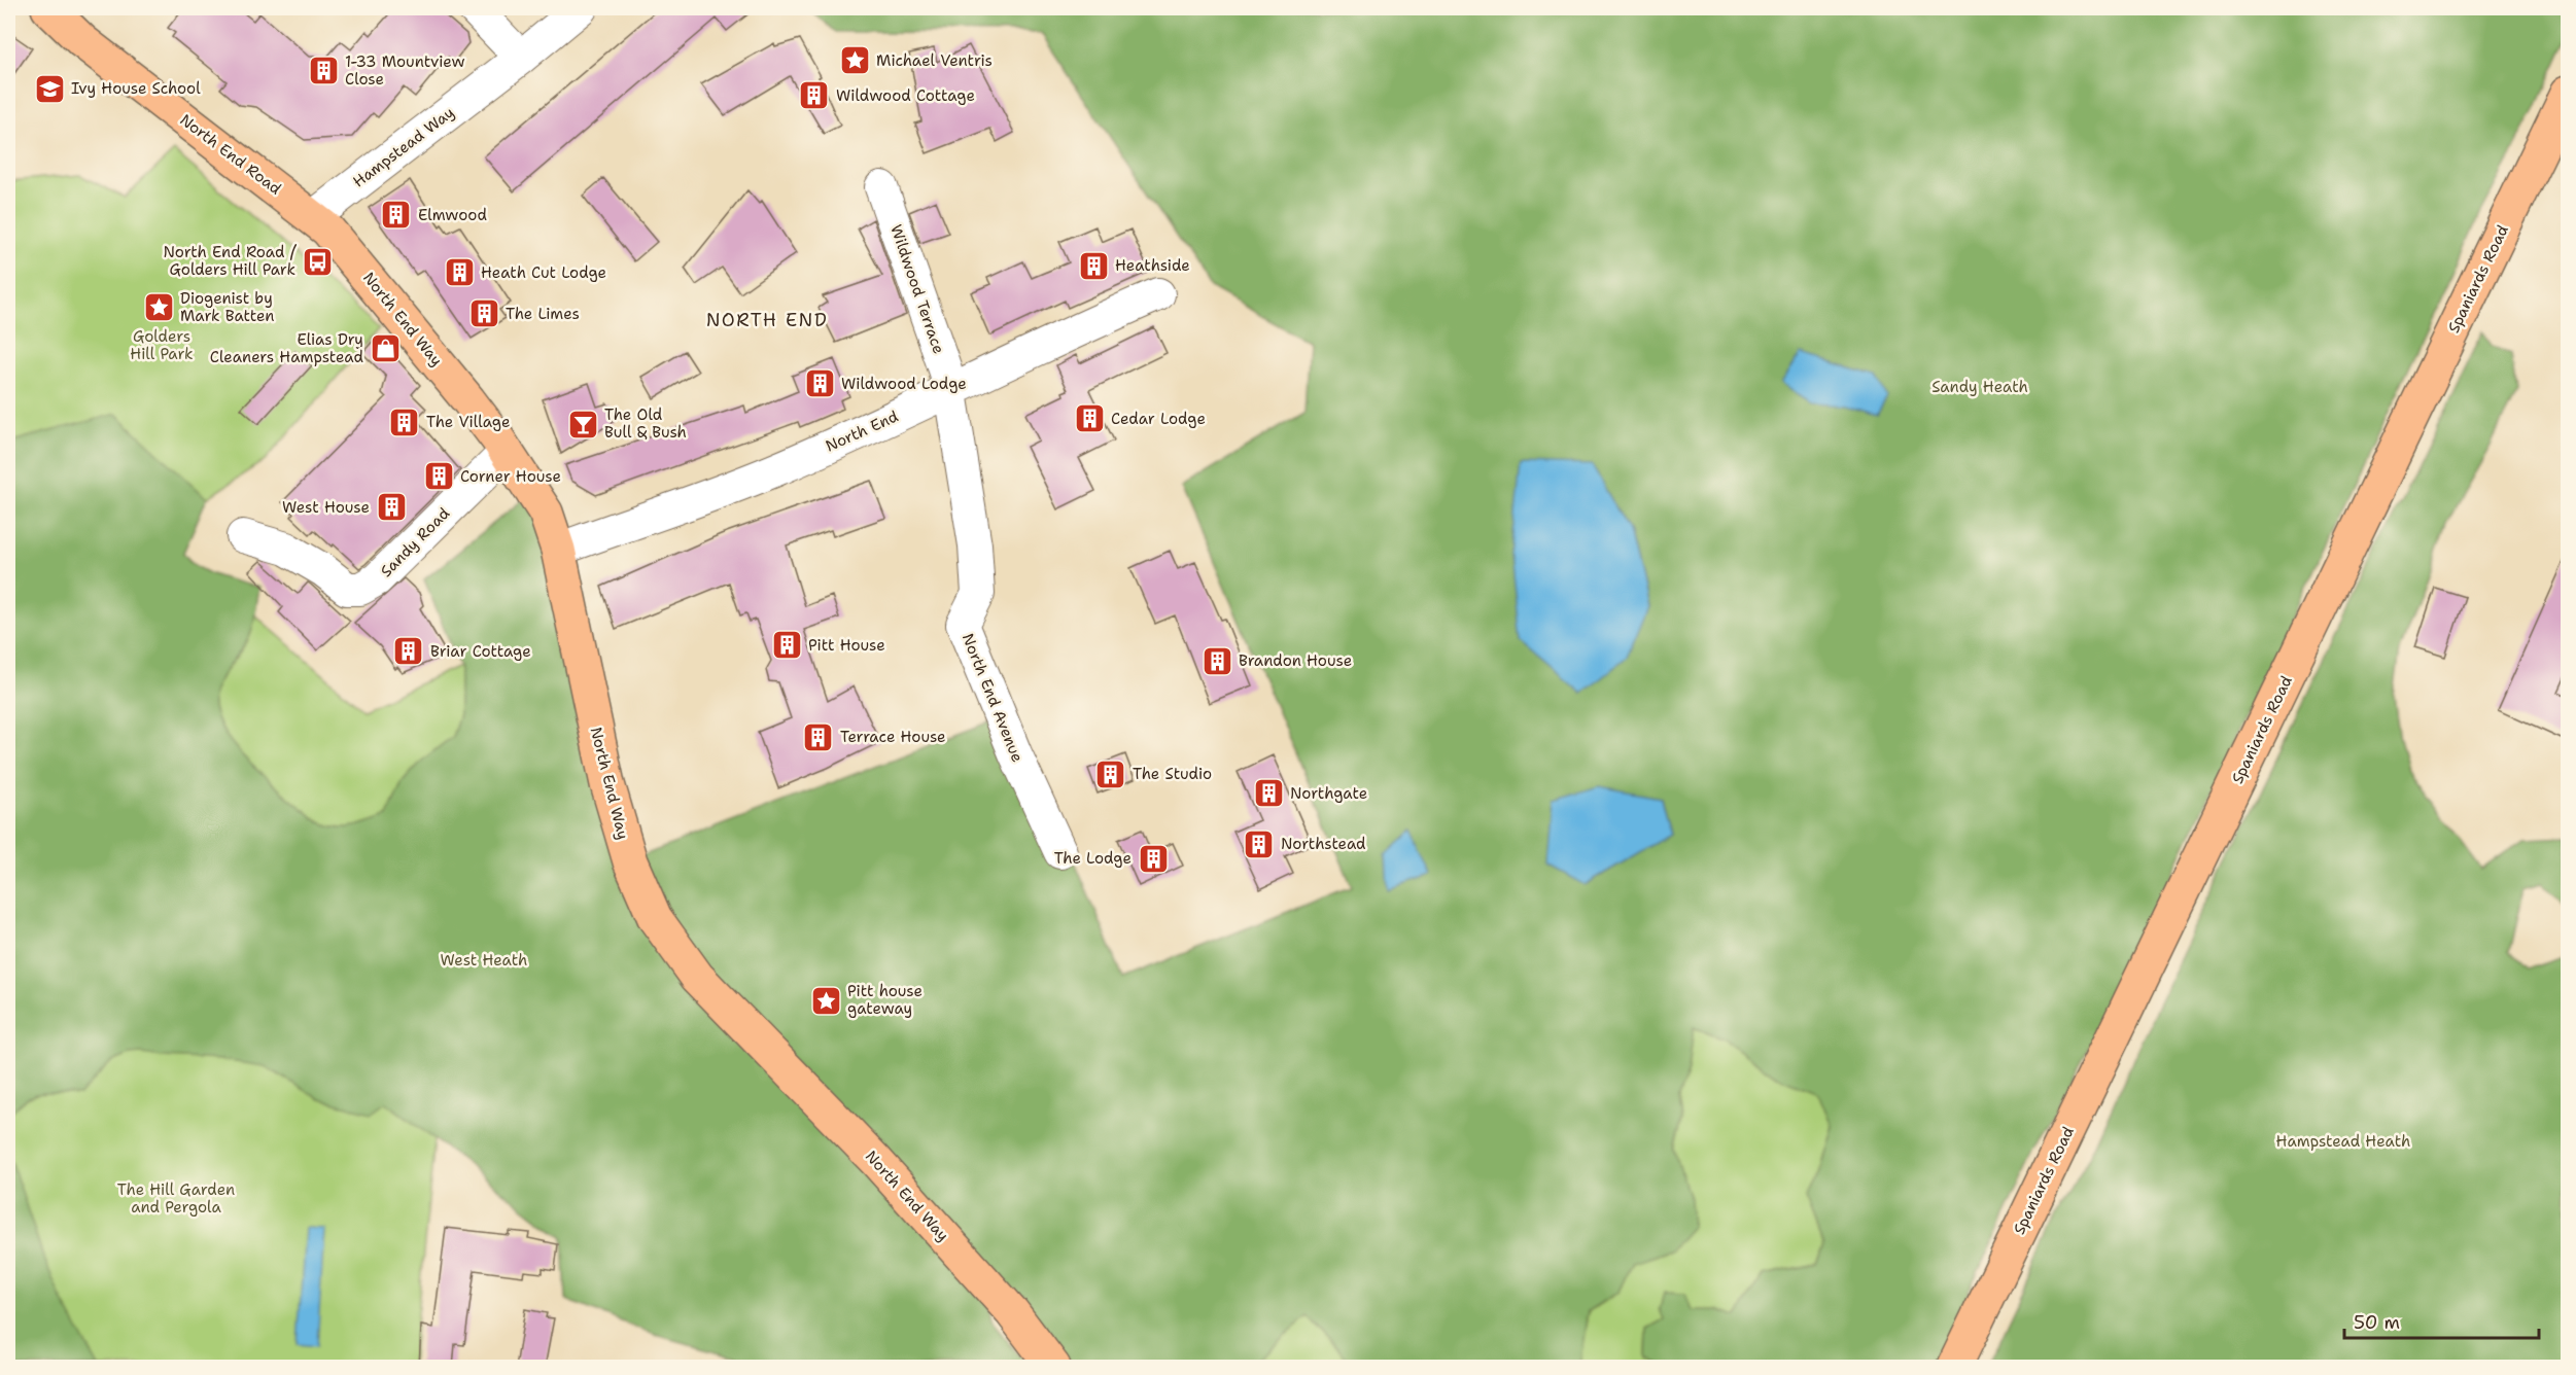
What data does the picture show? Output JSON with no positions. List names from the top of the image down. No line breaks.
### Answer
{"streets":{"main road":["North End Road","Spaniards Road","North End Way"],"street":["Hampstead Way","Wildwood Terrace","North End","Sandy Road","North End Avenue"]},"crossings":[["Hampstead Way","North End Road"],["Hampstead Way","North End Way"],["North End Road","North End Way"],["Wildwood Terrace","North End"],["Wildwood Terrace","North End Avenue"],["North End Way","North End"],["North End Way","Sandy Road"],["North End","North End Avenue"]],"districts":["NORTH END"],"parks":["Golders Hill Park","Sandy Heath","West Heath","Hampstead Heath","The Hill Garden and Pergola"],"places":{"place":["Michael Ventris","Diogenist by Mark Batten","Pitt house gateway"],"building":["1-33 Mountview Close","Wildwood Cottage","Elmwood","Heathside","Heath Cut Lodge","The Limes","Wildwood Lodge","Cedar Lodge","The Village","Corner House","West House","Pitt House","Briar Cottage","Brandon House","Terrace House","The Studio","Northgate","Northstead","The Lodge"],"school or university":["Ivy House School"],"bus stop":["North End Road / Golders Hill Park"],"shop":["Elias Dry Cleaners Hampstead"],"bar":["The Old Bull & Bush"]},"scale_bar":"50 m"}
